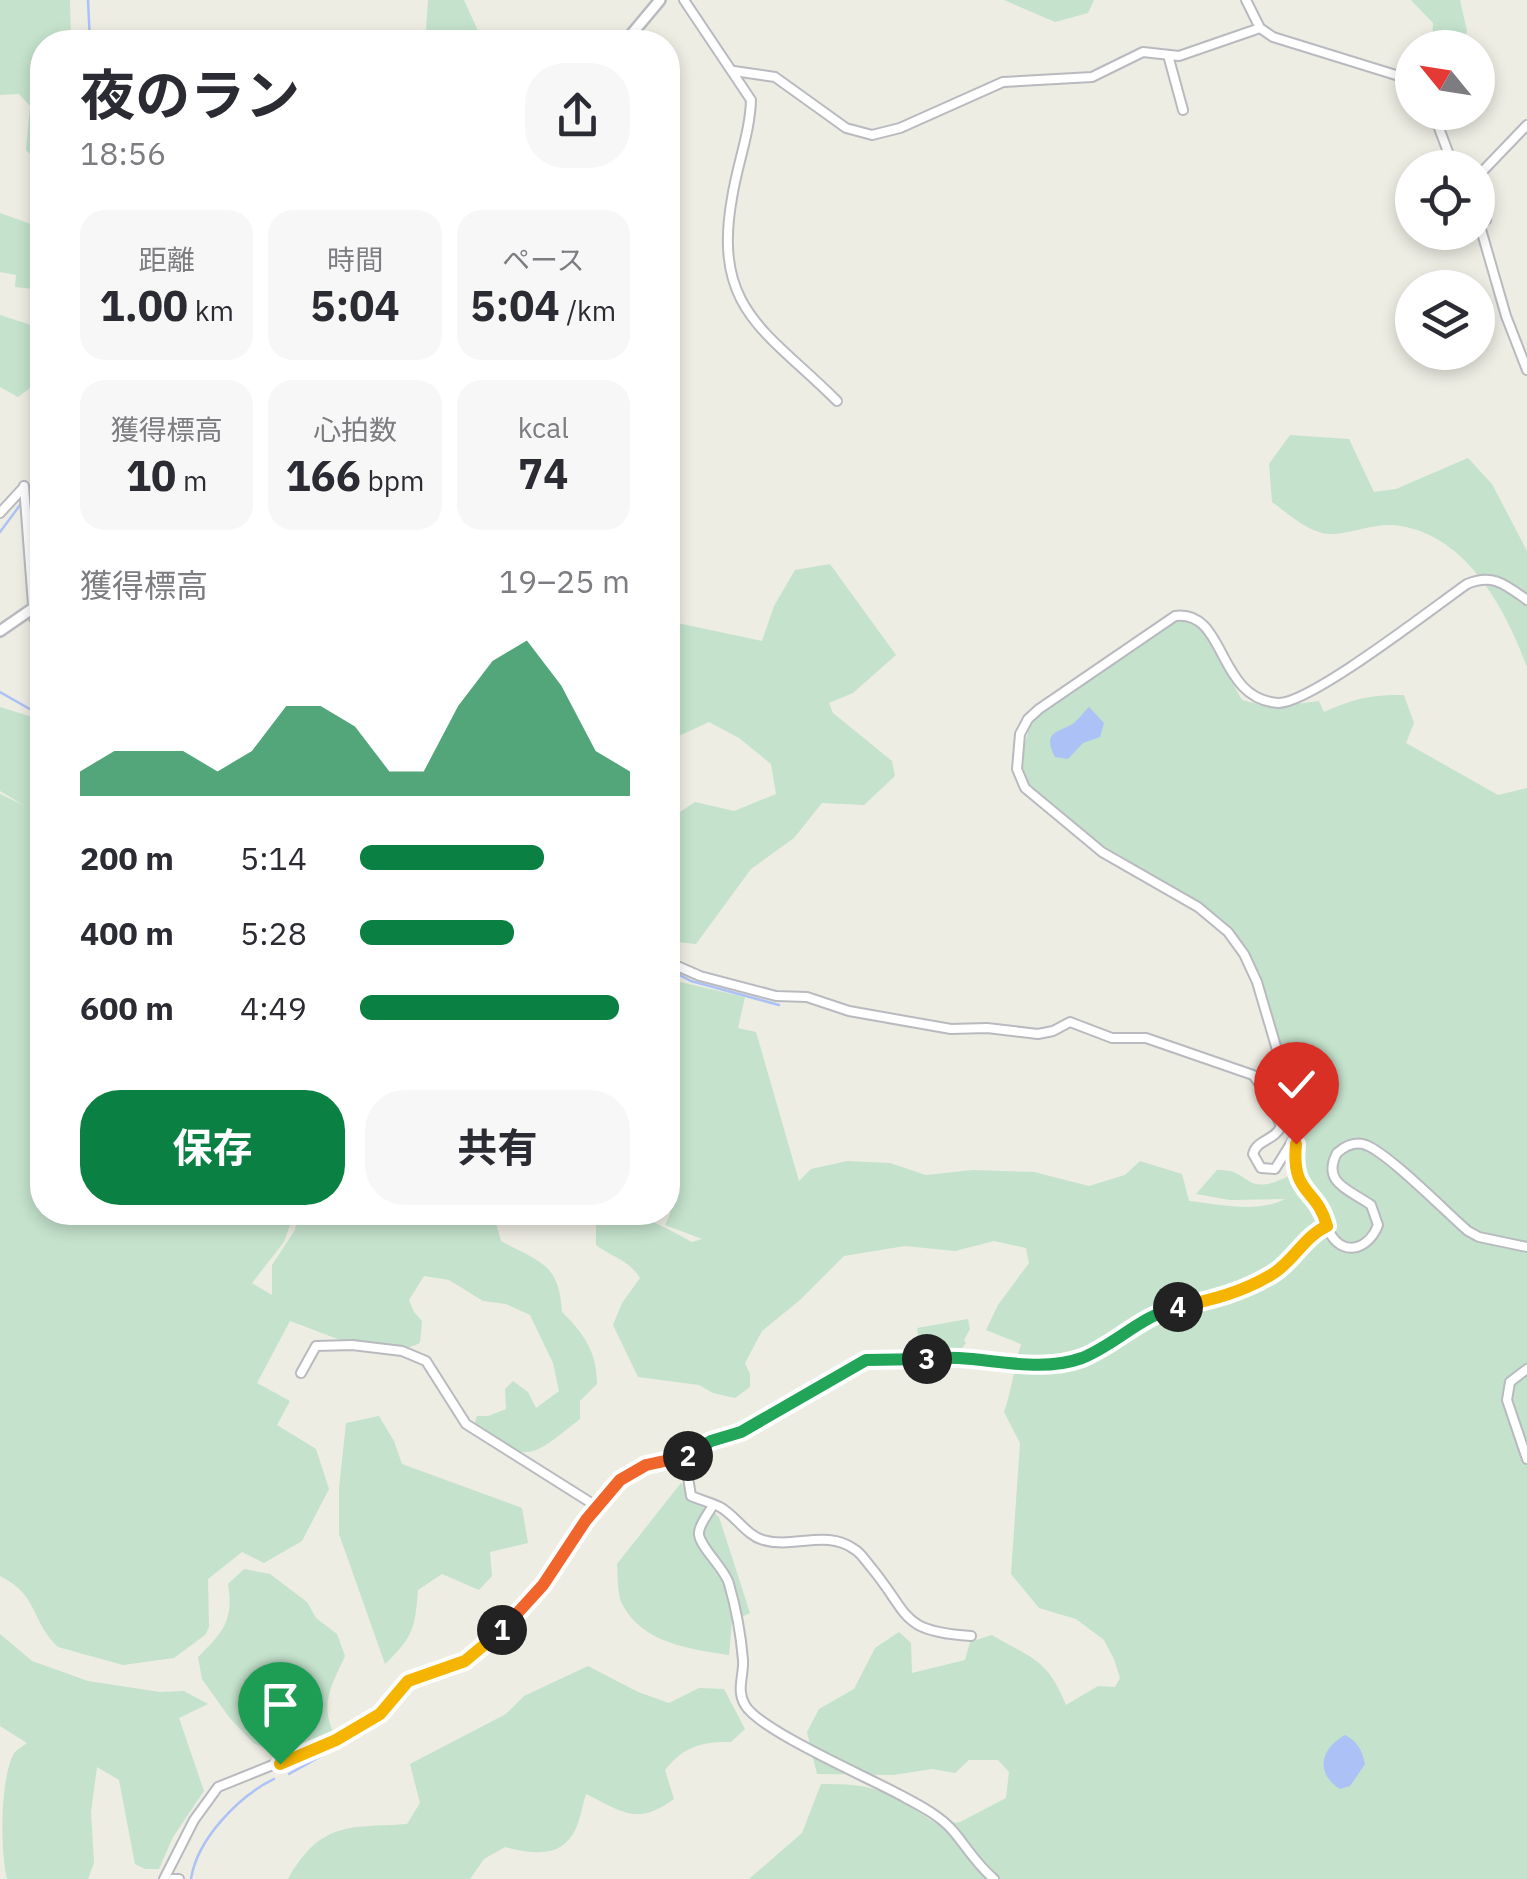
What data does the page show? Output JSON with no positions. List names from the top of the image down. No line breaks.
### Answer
{"north":"top left","page":{"heading":["夜のラン","18:56"],"stats":[["距離","1.00 km"],["時間","5:04"],["ペース","5:04 /km"],["獲得標高","10 m"],["心拍数","166 bpm"],["kcal","74"]],"chart":["獲得標高","19–25 m"],"list":[{"name":"200 m","note":"5:14"},{"name":"400 m","note":"5:28"},{"name":"600 m","note":"4:49"}],"buttons":["保存","共有"],"pins":["4","3","2","1"]}}
